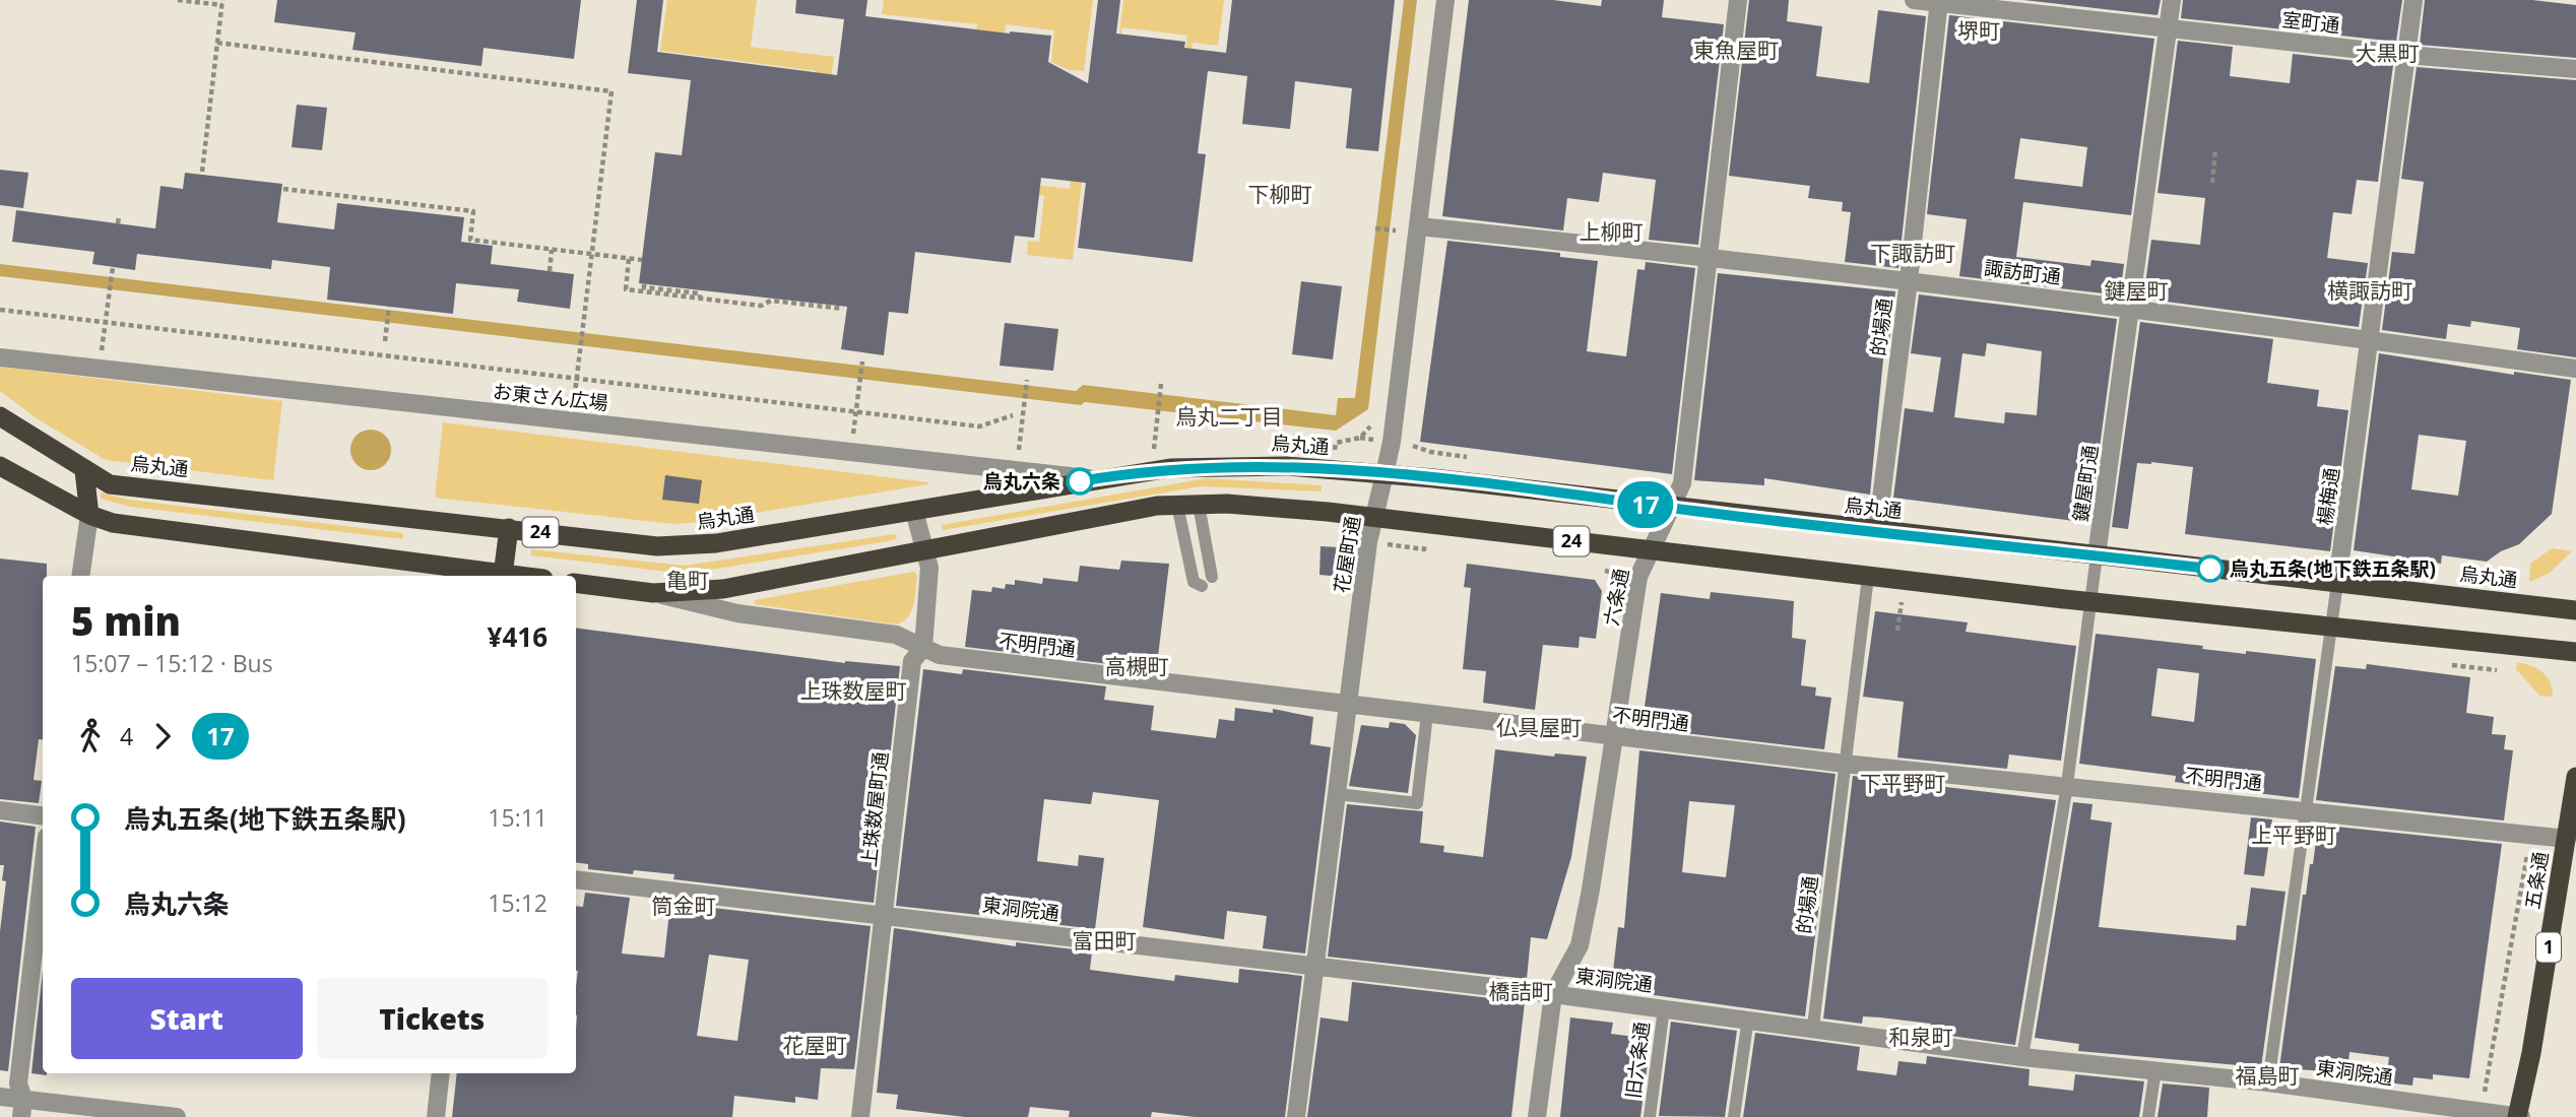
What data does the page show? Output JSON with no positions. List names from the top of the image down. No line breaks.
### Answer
{"streets":{"highway":["烏丸通","24","五条通","1"],"street":["室町通","諏訪町通","的場通","お東さん広場","鍵屋町通","楊梅通","花屋町通","六条通","不明門通","上珠数屋町通","東洞院通"],"lane":["旧六条通"]},"crossings":[["室町通","的場通"],["室町通","鍵屋町通"],["室町通","楊梅通"],["諏訪町通","的場通"],["諏訪町通","鍵屋町通"],["諏訪町通","楊梅通"],["諏訪町通","花屋町通"],["諏訪町通","六条通"],["的場通","烏丸通"],["的場通","24"],["的場通","不明門通"],["的場通","東洞院通"],["お東さん広場","烏丸通"],["烏丸通","鍵屋町通"],["烏丸通","楊梅通"],["烏丸通","花屋町通"],["烏丸通","六条通"],["烏丸通","上珠数屋町通"],["鍵屋町通","24"],["鍵屋町通","不明門通"],["鍵屋町通","東洞院通"],["楊梅通","24"],["楊梅通","不明門通"],["楊梅通","東洞院通"],["24","花屋町通"],["24","六条通"],["24","不明門通"],["24","上珠数屋町通"],["花屋町通","不明門通"],["花屋町通","東洞院通"],["六条通","不明門通"],["六条通","東洞院通"],["不明門通","上珠数屋町通"],["不明門通","五条通"],["上珠数屋町通","東洞院通"],["五条通","東洞院通"],["東洞院通","旧六条通"]],"districts":["堺町","東魚屋町","大黒町","下柳町","上柳町","下諏訪町","鍵屋町","横諏訪町","烏丸二丁目","亀町","高槻町","上珠数屋町","仏具屋町","下平野町","上平野町","筒金町","富田町","橋詰町","和泉町","花屋町","福島町"],"places":["烏丸六条","烏丸五条(地下鉄五条駅)"],"lines":["bus line 17"],"page":{"on_map":"17","heading":["5 min","15:07 – 15:12 · Bus","¥416"],"legs":["4","17"],"list":[{"name":"烏丸五条(地下鉄五条駅)","value":"15:11"},{"name":"烏丸六条","value":"15:12"}],"buttons":["Start","Tickets"]}}
